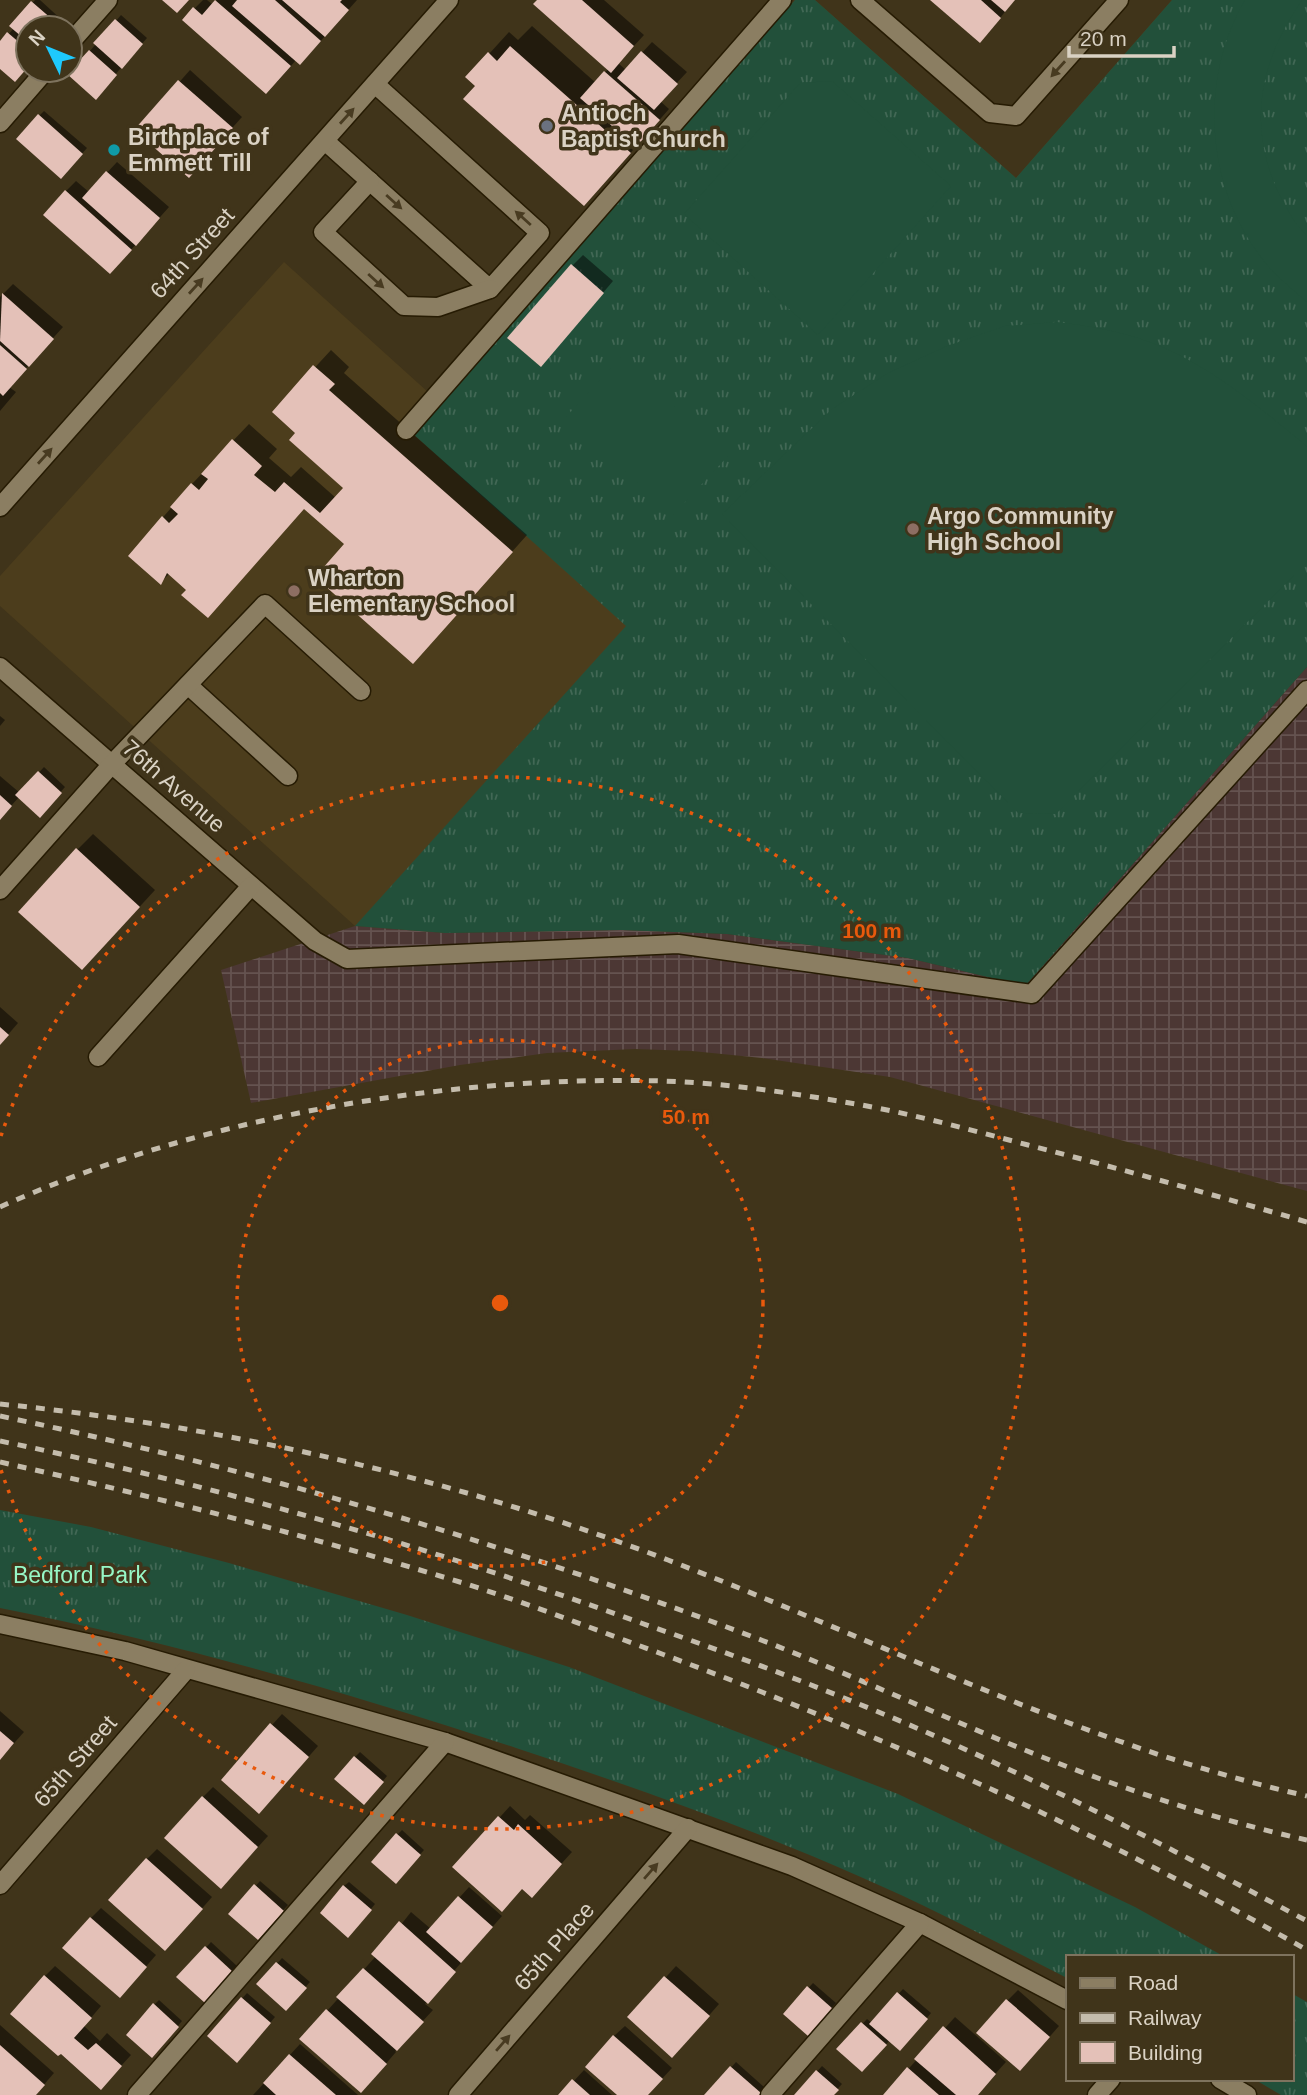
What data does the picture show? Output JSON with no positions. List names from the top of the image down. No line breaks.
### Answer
{"streets":{"street":["64th Street","76th Avenue","65th Street","65th Place"]},"one_way":["64th Street","65th Place"],"parks":["Bedford Park"],"places":["Antioch Baptist Church","Birthplace of Emmett Till","Argo Community High School","Wharton Elementary School"],"legend":["Road","Railway","Building"],"scale_bar":"20 m","north":"top left","rings":["100 m","50 m"]}
